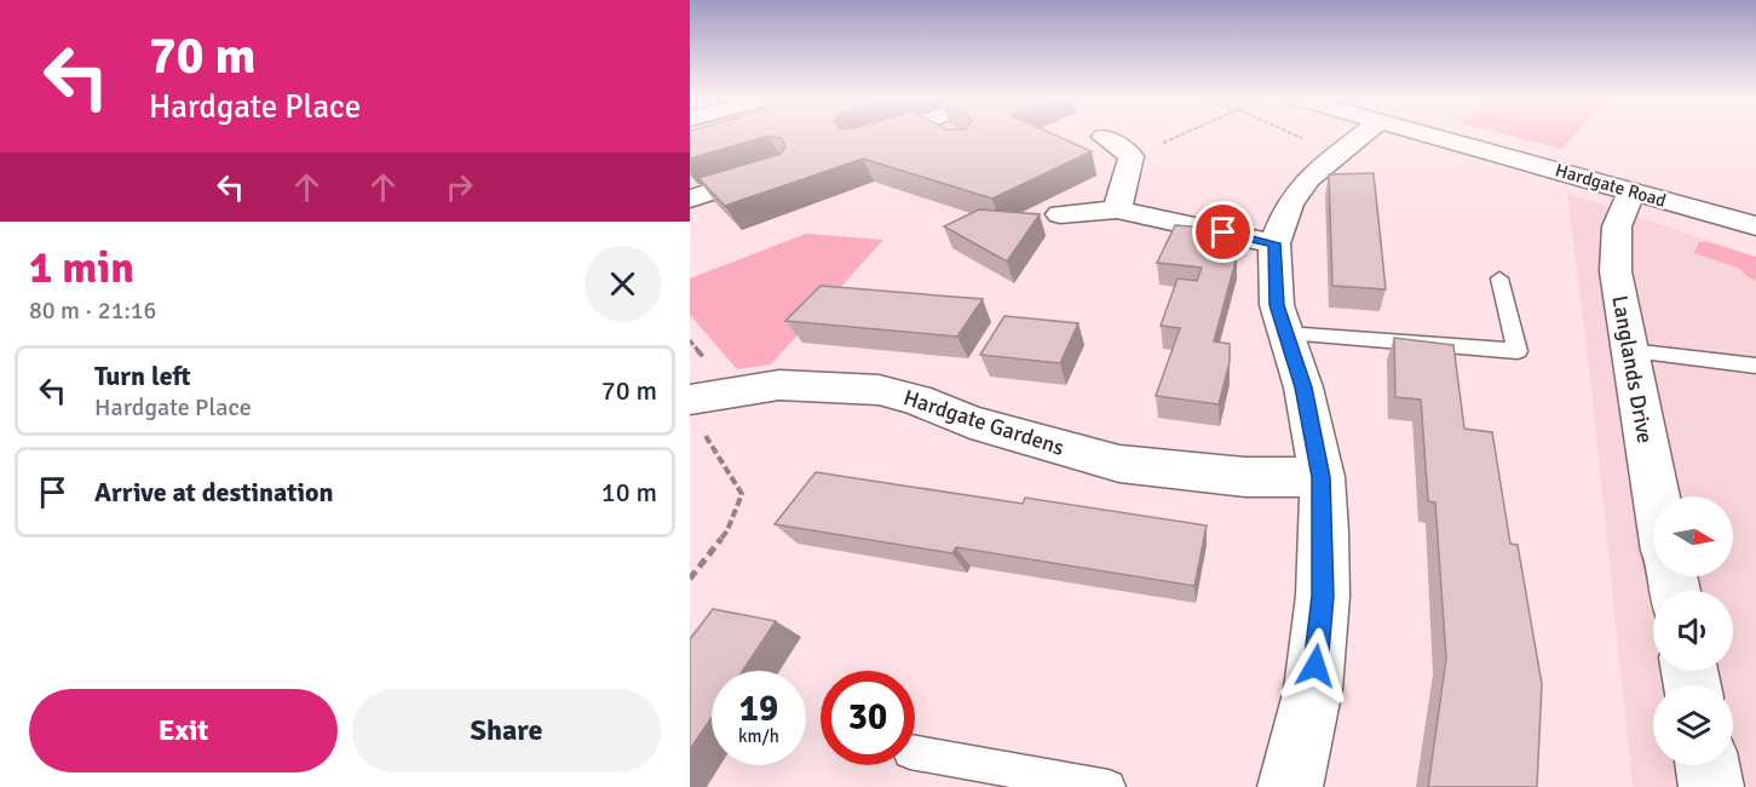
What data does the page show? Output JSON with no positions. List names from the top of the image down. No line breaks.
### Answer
{"streets":{"street":["Hardgate Road","Langlands Drive","Hardgate Gardens"]},"crossings":[["Hardgate Road","Langlands Drive"]],"north":"right","page":{"turn":["70 m","Hardgate Place"],"heading":["1 min","80 m · 21:16"],"list":[{"name":"Turn left","note":"Hardgate Place","value":"70 m"},{"name":"Arrive at destination","value":"10 m"}],"speed":"19 km/h","limit":"30","buttons":["Exit","Share"]}}
